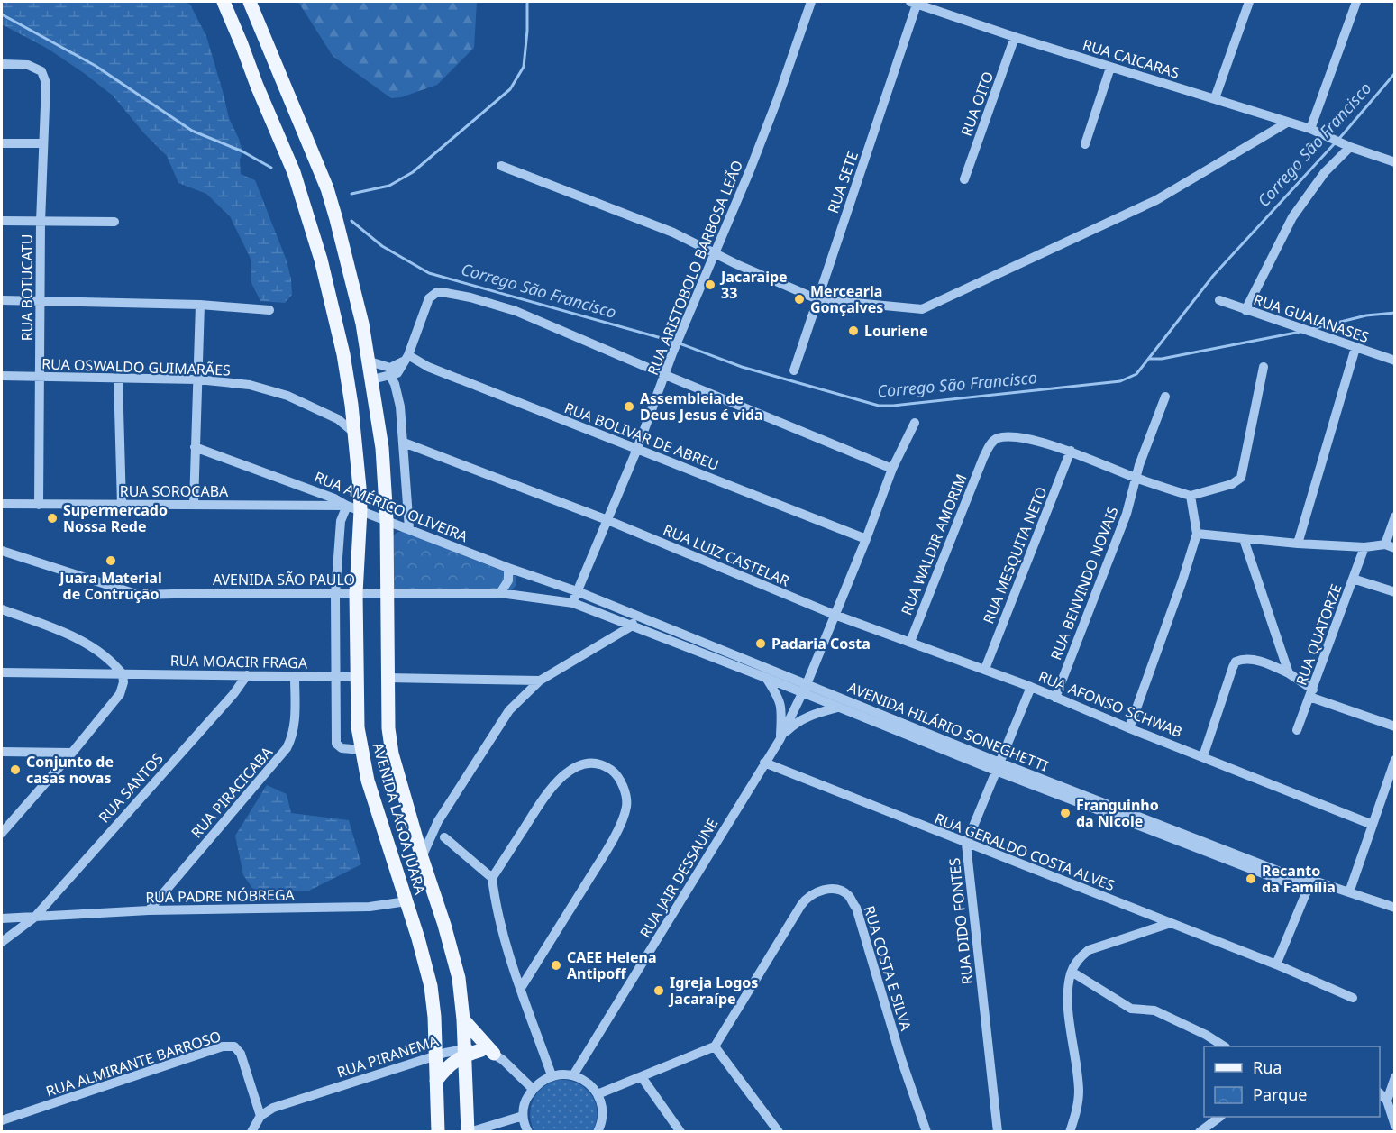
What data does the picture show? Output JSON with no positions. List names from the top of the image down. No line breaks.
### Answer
{"streets":{"main road":["AVENIDA LAGOA JUARA"],"street":["RUA CAICARAS","RUA OITO","RUA SETE","RUA ARISTOBOLO BARBOSA LEÃO","RUA BOTUCATU","RUA GUAIANASES","RUA OSWALDO GUIMARÃES","RUA BOLIVAR DE ABREU","RUA SOROCABA","RUA AMÉRICO OLIVEIRA","RUA WALDIR AMORIM","RUA LUIZ CASTELAR","RUA MESQUITA NETO","AVENIDA SÃO PAULO","RUA BENVINDO NOVAIS","RUA QUATORZE","RUA MOACIR FRAGA","RUA AFONSO SCHWAB","AVENIDA HILÁRIO SONEGHETTI","RUA SANTOS","RUA PIRACICABA","RUA GERALDO COSTA ALVES","RUA JAIR DESSAUNE","RUA PADRE NÓBREGA","RUA DIDO FONTES","RUA COSTA E SILVA","RUA PIRANEMA","RUA ALMIRANTE BARROSO"]},"crossings":[["RUA CAICARAS","RUA OITO"],["RUA CAICARAS","RUA SETE"],["RUA ARISTOBOLO BARBOSA LEÃO","RUA BOLIVAR DE ABREU"],["RUA ARISTOBOLO BARBOSA LEÃO","RUA AMÉRICO OLIVEIRA"],["RUA ARISTOBOLO BARBOSA LEÃO","RUA LUIZ CASTELAR"],["RUA ARISTOBOLO BARBOSA LEÃO","AVENIDA SÃO PAULO"],["RUA ARISTOBOLO BARBOSA LEÃO","AVENIDA HILÁRIO SONEGHETTI"],["RUA BOTUCATU","RUA OSWALDO GUIMARÃES"],["RUA BOTUCATU","RUA SOROCABA"],["RUA OSWALDO GUIMARÃES","AVENIDA LAGOA JUARA"],["RUA BOLIVAR DE ABREU","RUA JAIR DESSAUNE"],["RUA SOROCABA","RUA AMÉRICO OLIVEIRA"],["RUA SOROCABA","AVENIDA LAGOA JUARA"],["RUA AMÉRICO OLIVEIRA","AVENIDA HILÁRIO SONEGHETTI"],["RUA AMÉRICO OLIVEIRA","AVENIDA LAGOA JUARA"],["RUA WALDIR AMORIM","RUA MESQUITA NETO"],["RUA WALDIR AMORIM","RUA AFONSO SCHWAB"],["RUA LUIZ CASTELAR","RUA AFONSO SCHWAB"],["RUA LUIZ CASTELAR","RUA JAIR DESSAUNE"],["RUA MESQUITA NETO","RUA AFONSO SCHWAB"],["AVENIDA SÃO PAULO","AVENIDA HILÁRIO SONEGHETTI"],["AVENIDA SÃO PAULO","AVENIDA LAGOA JUARA"],["RUA BENVINDO NOVAIS","RUA AFONSO SCHWAB"],["RUA MOACIR FRAGA","RUA SANTOS"],["RUA MOACIR FRAGA","RUA PIRACICABA"],["RUA MOACIR FRAGA","AVENIDA LAGOA JUARA"],["RUA AFONSO SCHWAB","RUA JAIR DESSAUNE"],["RUA AFONSO SCHWAB","RUA DIDO FONTES"],["AVENIDA HILÁRIO SONEGHETTI","RUA JAIR DESSAUNE"],["AVENIDA HILÁRIO SONEGHETTI","RUA DIDO FONTES"],["RUA SANTOS","RUA PADRE NÓBREGA"],["RUA PIRACICABA","RUA PADRE NÓBREGA"],["AVENIDA LAGOA JUARA","RUA PADRE NÓBREGA"],["AVENIDA LAGOA JUARA","RUA PIRANEMA"],["RUA GERALDO COSTA ALVES","RUA JAIR DESSAUNE"],["RUA GERALDO COSTA ALVES","RUA DIDO FONTES"],["RUA PIRANEMA","RUA ALMIRANTE BARROSO"]],"water":["Corrego São Francisco"],"places":["Jacaraipe 33","Mercearia Gonçalves","Louriene","Assembleia de Deus Jesus é vida","Supermercado Nossa Rede","Juara Material de Contrução","Padaria Costa","Conjunto de casas novas","Franguinho da Nicole","Recanto da Família","CAEE Helena Antipoff","Igreja Logos Jacaraípe"],"legend":["Rua","Parque"]}
